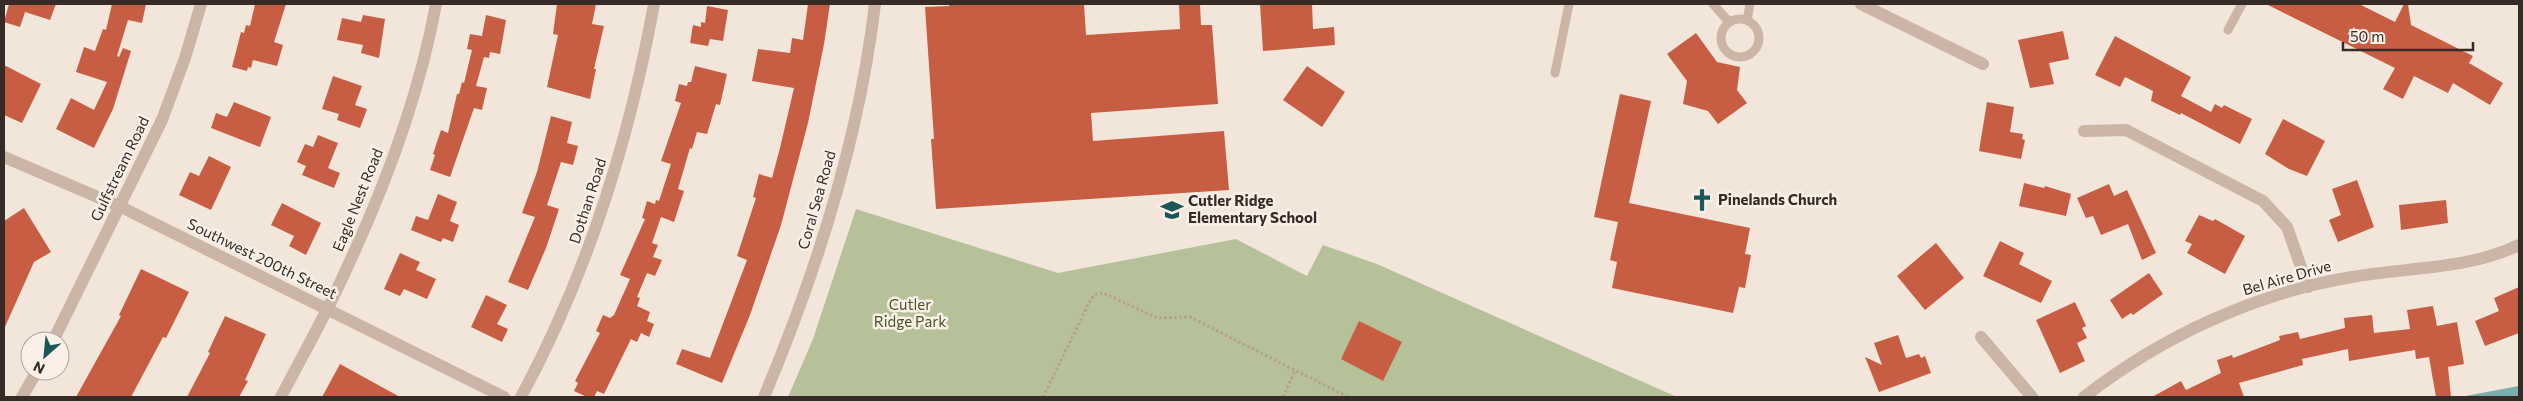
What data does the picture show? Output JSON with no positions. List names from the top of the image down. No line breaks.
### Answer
{"streets":{"street":["Gulfstream Road","Eagle Nest Road","Coral Sea Road","Dothan Road","Southwest 200th Street","Bel Aire Drive"]},"crossings":[["Gulfstream Road","Southwest 200th Street"],["Eagle Nest Road","Southwest 200th Street"]],"parks":["Cutler Ridge Park"],"places":{"church":["Pinelands Church"],"school or university":["Cutler Ridge Elementary School"]},"scale_bar":"50 m","north":"bottom left"}
